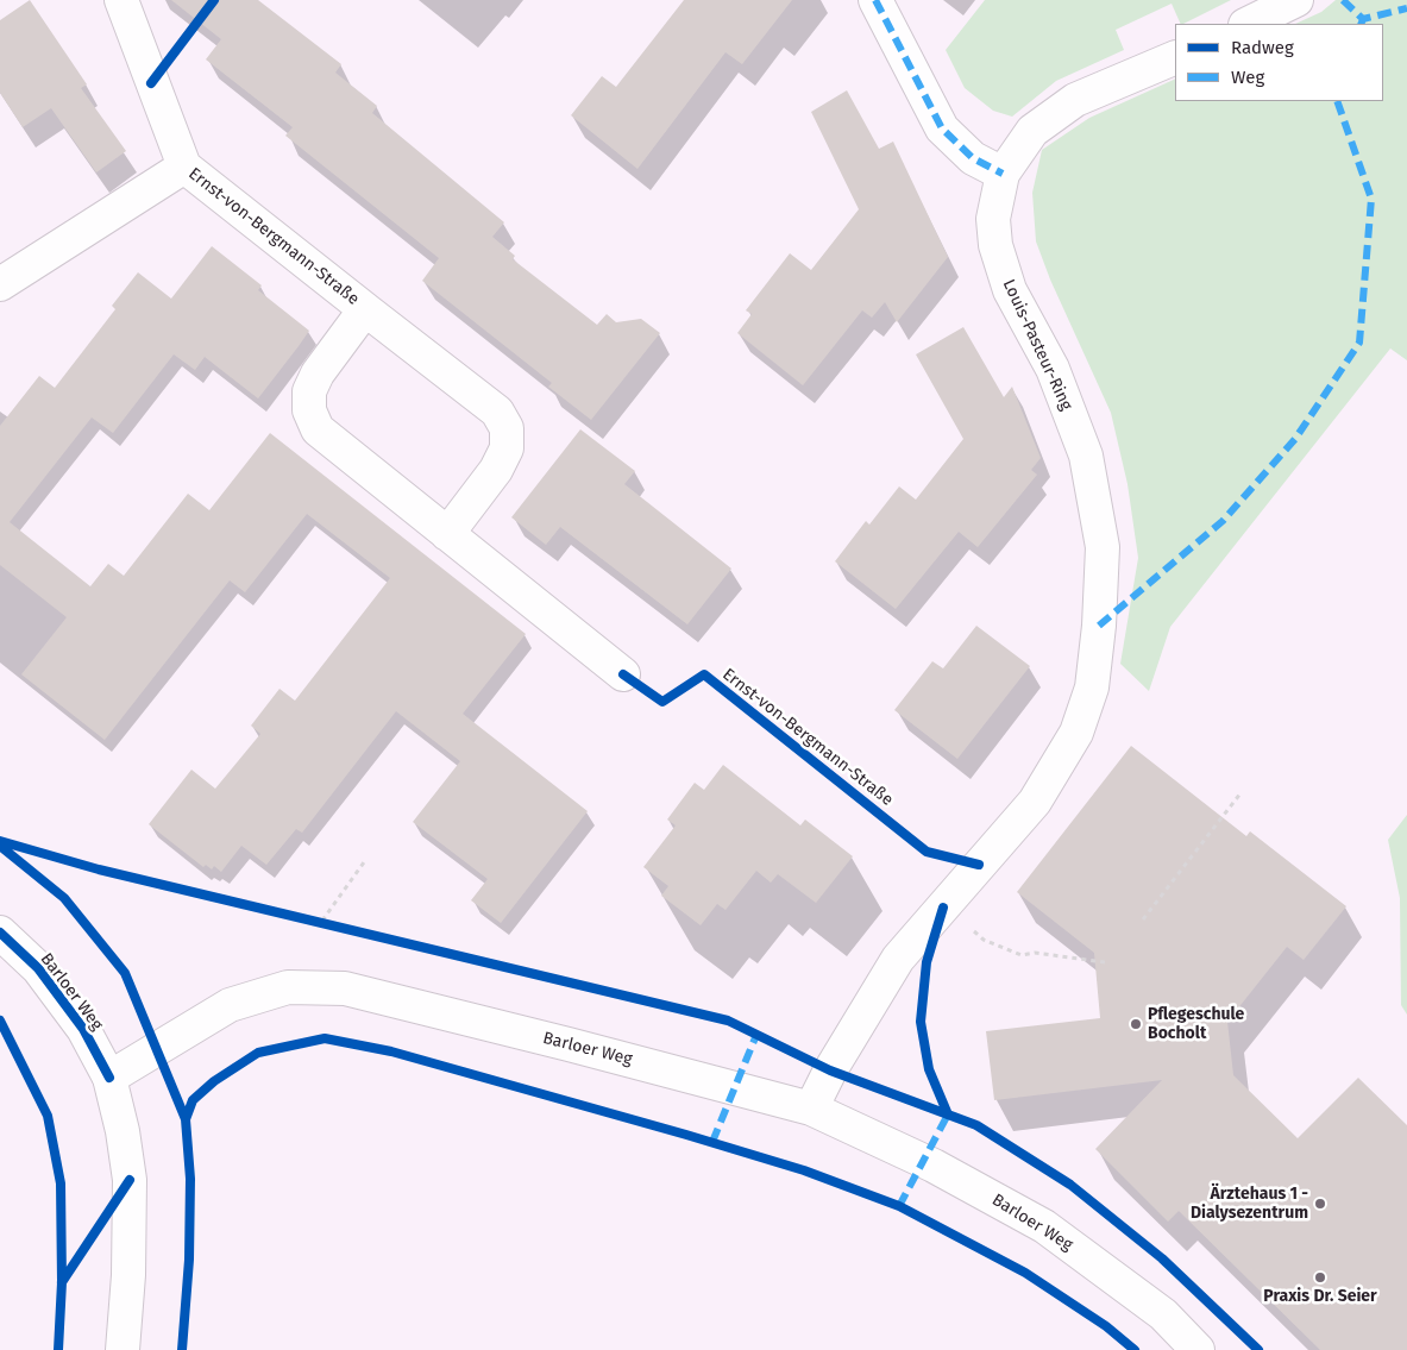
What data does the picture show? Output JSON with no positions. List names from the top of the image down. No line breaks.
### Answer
{"streets":{"street":["Ernst-von-Bergmann-Straße","Louis-Pasteur-Ring","Barloer Weg"]},"crossings":[["Louis-Pasteur-Ring","Barloer Weg"]],"places":["Pflegeschule Bocholt","Ärztehaus 1 - Dialysezentrum","Praxis Dr. Seier"],"legend":["Radweg","Weg"]}
